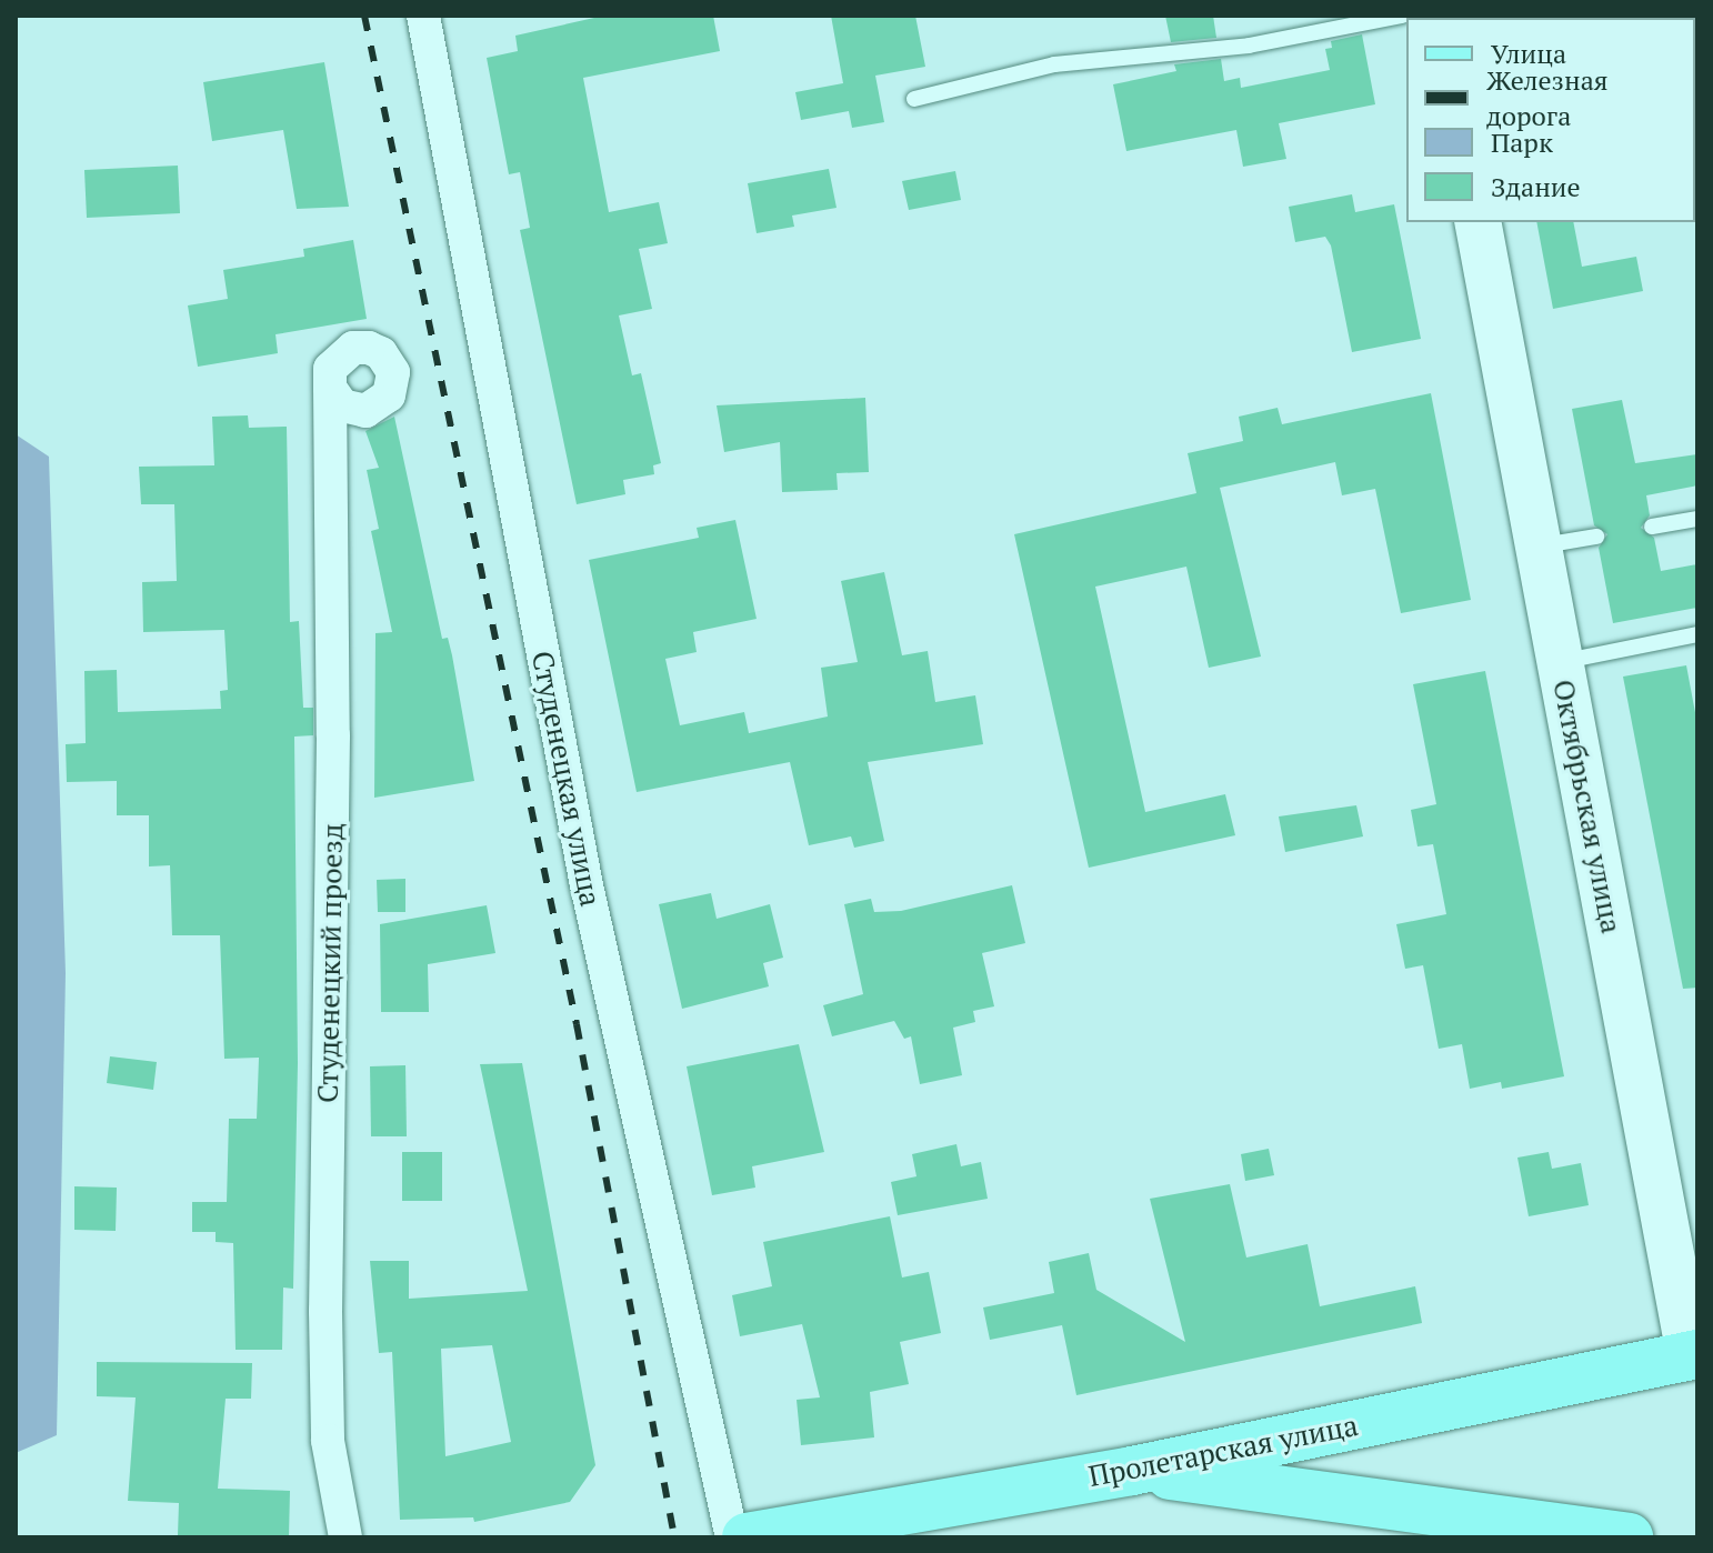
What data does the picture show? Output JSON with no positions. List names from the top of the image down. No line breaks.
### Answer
{"streets":{"main road":["Октябрьская улица","Пролетарская улица"],"street":["Студенецкая улица","Студенецкий проезд"]},"crossings":[["Октябрьская улица","Пролетарская улица"]],"legend":["Улица","Железная дорога","Парк","Здание"]}
